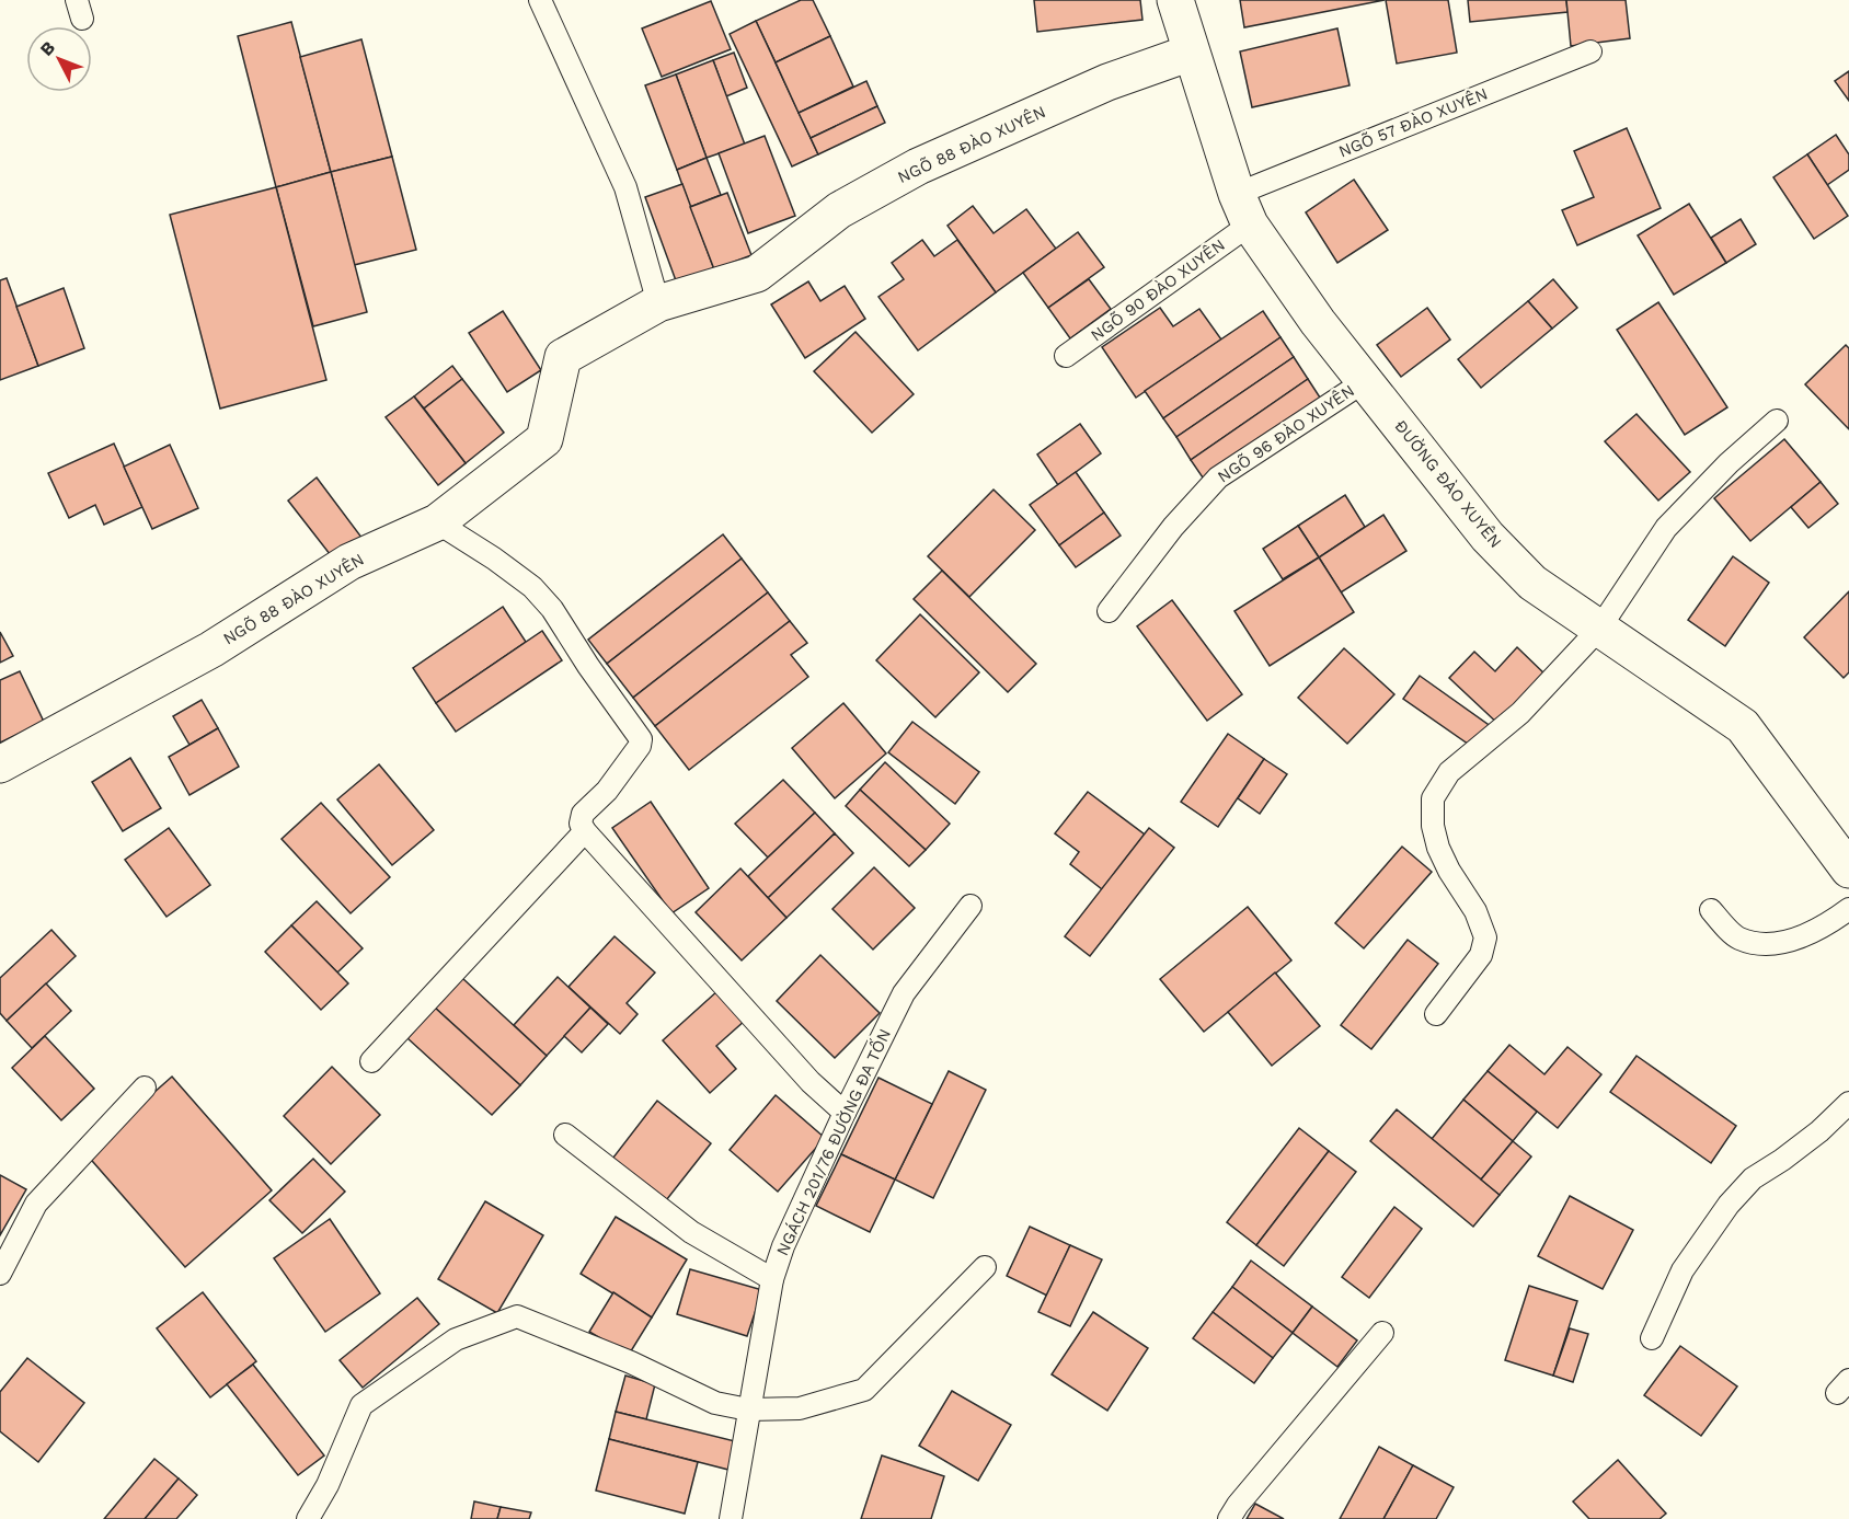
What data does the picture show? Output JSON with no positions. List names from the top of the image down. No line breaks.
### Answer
{"streets":{"street":["NGÕ 88 ĐÀO XUYÊN","ĐƯỜNG ĐÀO XUYÊN"],"lane":["NGÕ 57 ĐÀO XUYÊN","NGÕ 90 ĐÀO XUYÊN","NGÕ 96 ĐÀO XUYÊN","NGÁCH 201/76 ĐƯỜNG ĐA TỐN"]},"crossings":[["NGÕ 57 ĐÀO XUYÊN","NGÕ 90 ĐÀO XUYÊN"],["NGÕ 57 ĐÀO XUYÊN","ĐƯỜNG ĐÀO XUYÊN"],["NGÕ 88 ĐÀO XUYÊN","ĐƯỜNG ĐÀO XUYÊN"],["NGÕ 90 ĐÀO XUYÊN","ĐƯỜNG ĐÀO XUYÊN"],["NGÕ 96 ĐÀO XUYÊN","ĐƯỜNG ĐÀO XUYÊN"]],"north":"top left"}
